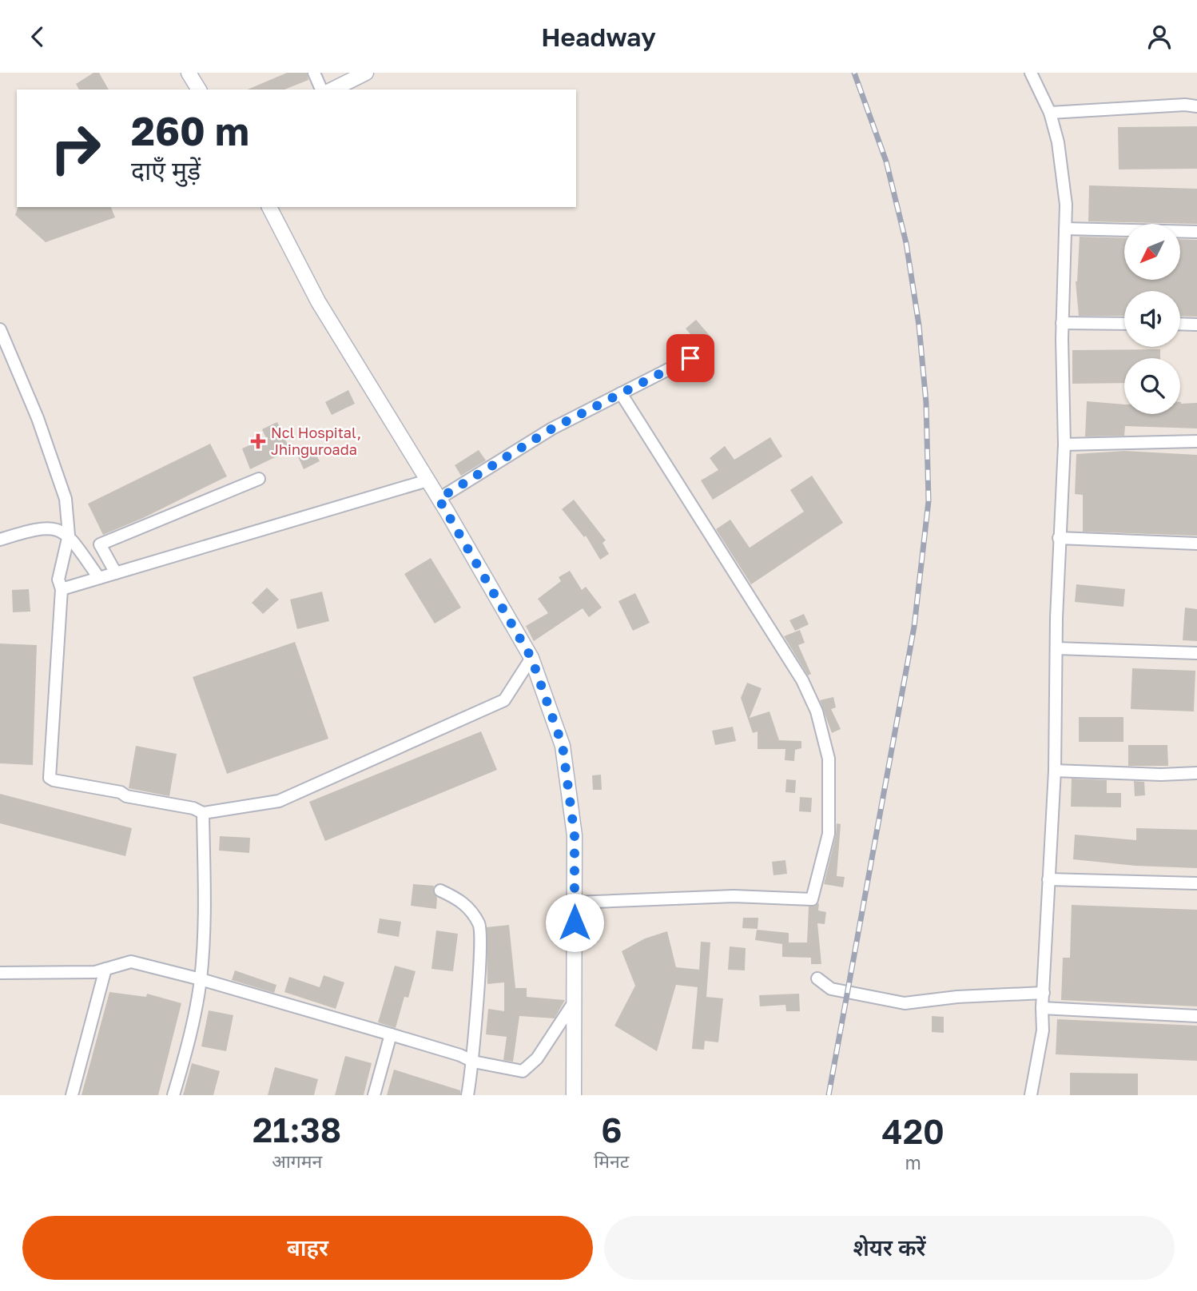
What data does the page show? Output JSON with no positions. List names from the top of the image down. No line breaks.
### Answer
{"places":{"health":["Ncl Hospital, Jhinguroada"]},"north":"bottom left","page":{"header":"Headway","turn":["260 m","दाएँ मुड़ें"],"eta":["21:38","आगमन","6","मिनट","420","m"],"buttons":["बाहर","शेयर करें"]}}
